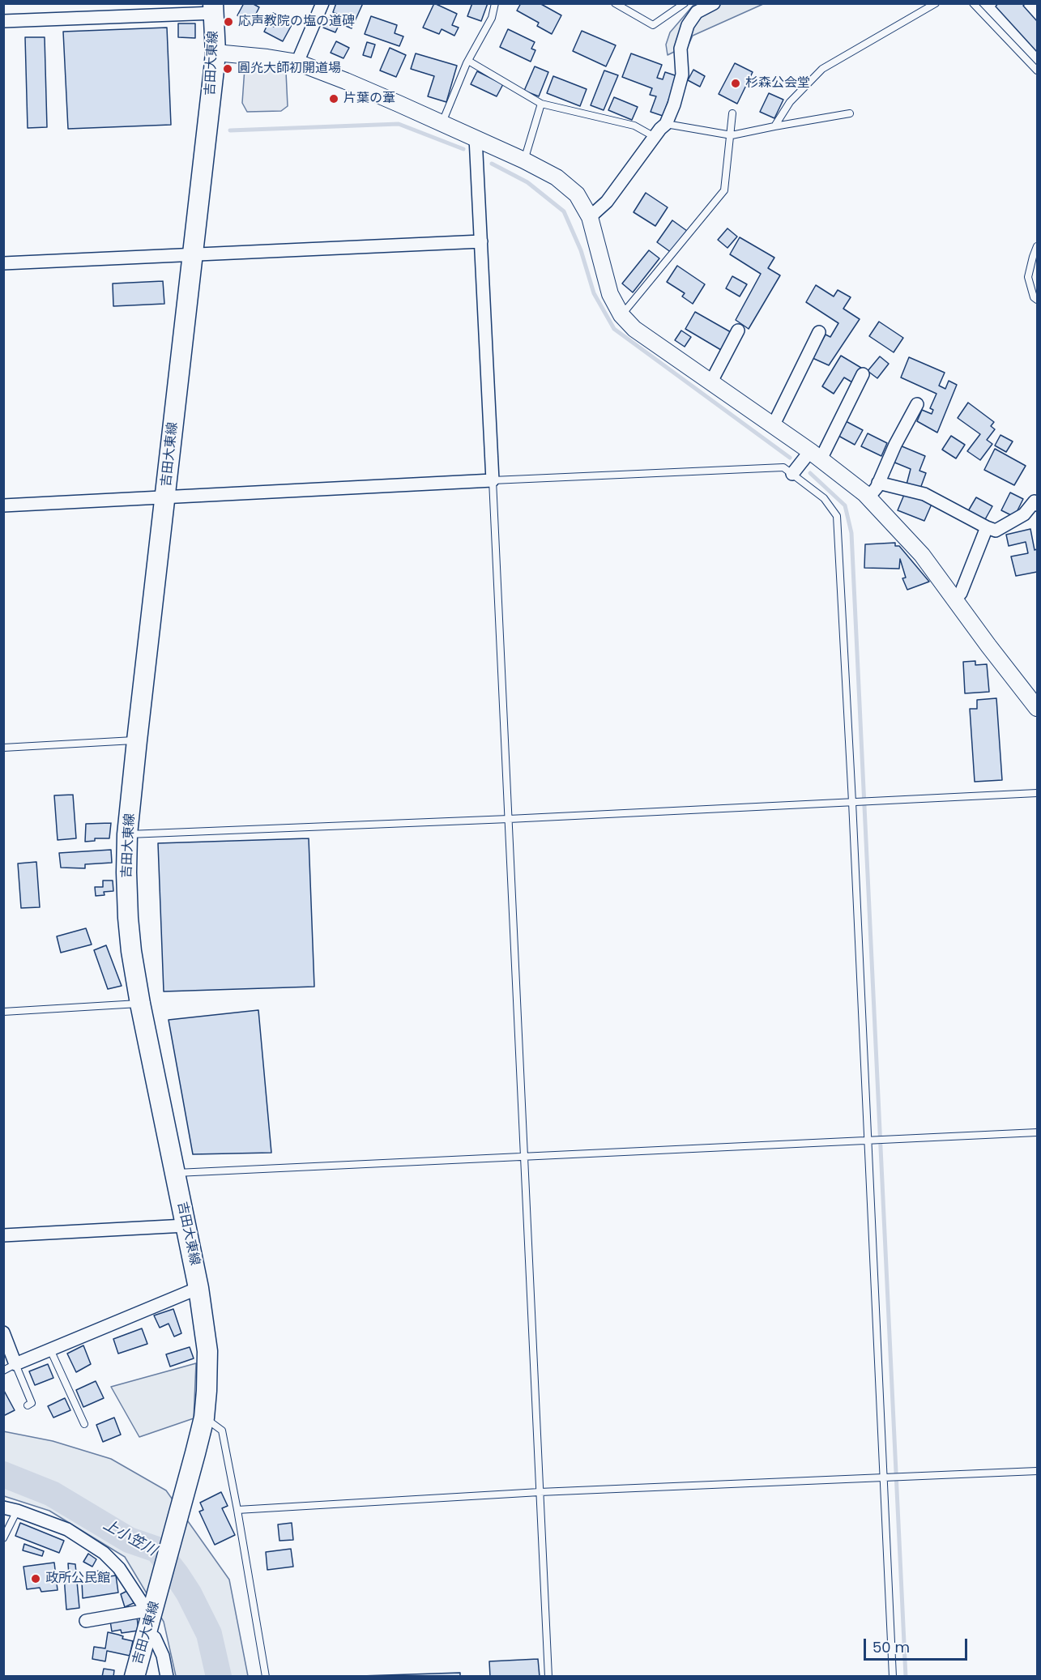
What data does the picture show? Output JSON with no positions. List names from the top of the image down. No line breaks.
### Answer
{"streets":{"main road":["吉田大東線"]},"water":["上小笠川"],"places":["応声教院の塩の道碑","圓灮大師初開道場","杉森公会堂","片葉の葦","政所公民館"],"scale_bar":"50 m"}
